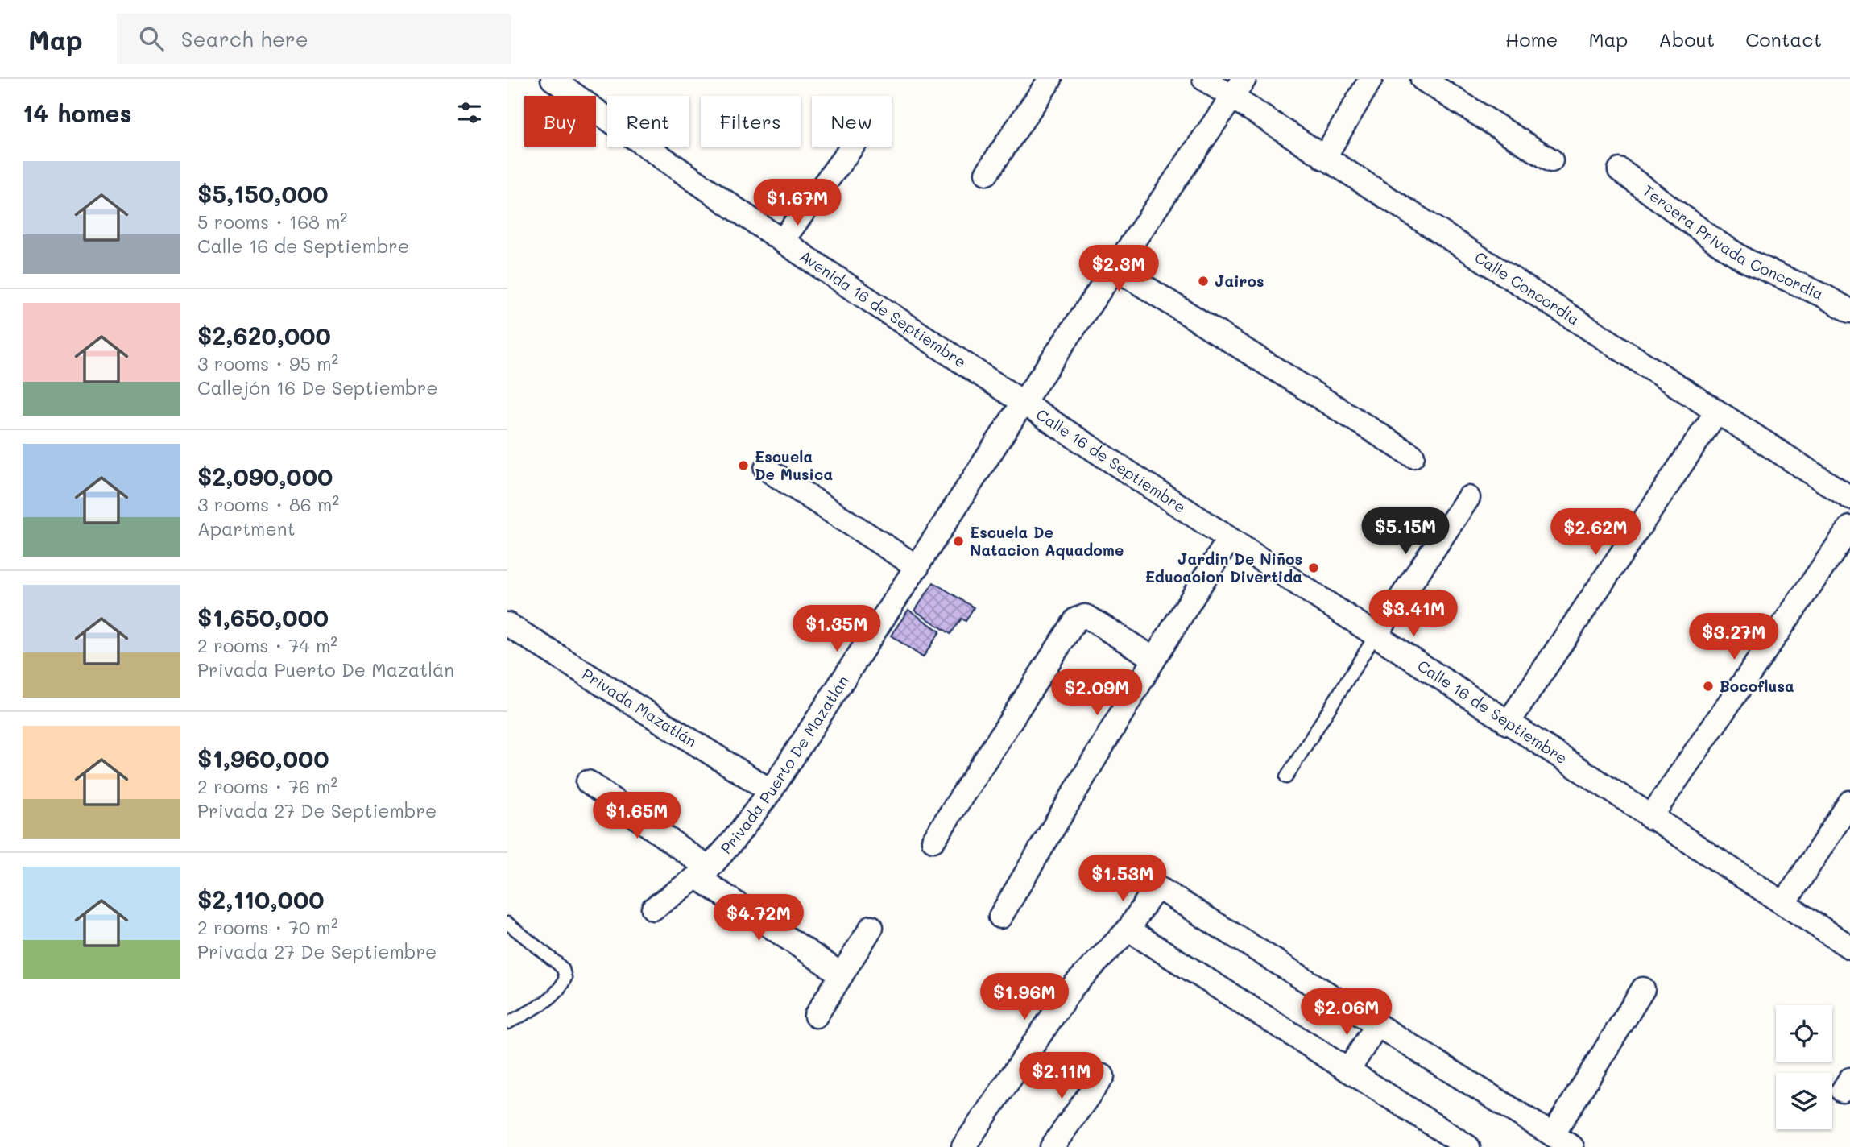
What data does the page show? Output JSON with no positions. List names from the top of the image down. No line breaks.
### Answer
{"streets":{"street":["Tercera Privada Concordia","Calle Concordia","Avenida 16 de Septiembre","Calle 16 de Septiembre","Privada Mazatlán","Privada Puerto De Mazatlán"]},"crossings":[["Calle Concordia","Privada Puerto De Mazatlán"],["Avenida 16 de Septiembre","Calle 16 de Septiembre"],["Avenida 16 de Septiembre","Privada Puerto De Mazatlán"],["Calle 16 de Septiembre","Privada Puerto De Mazatlán"],["Privada Mazatlán","Privada Puerto De Mazatlán"]],"places":["Jairos","Escuela De Musica","Escuela De Natacion Aquadome","Jardin De Niños Educacion Divertida","Bocoflusa"],"page":{"header":"Map","search":"Search here","nav":["Home","Map","About","Contact"],"heading":"14 homes","chip":["Buy","Rent","Filters","New"],"list":[{"name":"$5,150,000","note":"5 rooms · 168 m² · Calle 16 de Septiembre"},{"name":"$2,620,000","note":"3 rooms · 95 m² · Callejón 16 De Septiembre"},{"name":"$2,090,000","note":"3 rooms · 86 m² · Apartment"},{"name":"$1,650,000","note":"2 rooms · 74 m² · Privada Puerto De Mazatlán"},{"name":"$1,960,000","note":"2 rooms · 76 m² · Privada 27 De Septiembre"},{"name":"$2,110,000","note":"2 rooms · 70 m² · Privada 27 De Septiembre"}],"price":["$1.67M","$2.3M","$5.15M","$2.62M","$3.41M","$1.35M","$3.27M","$2.09M","$1.65M","$1.53M","$4.72M","$1.96M","$2.06M","$2.11M"]}}
